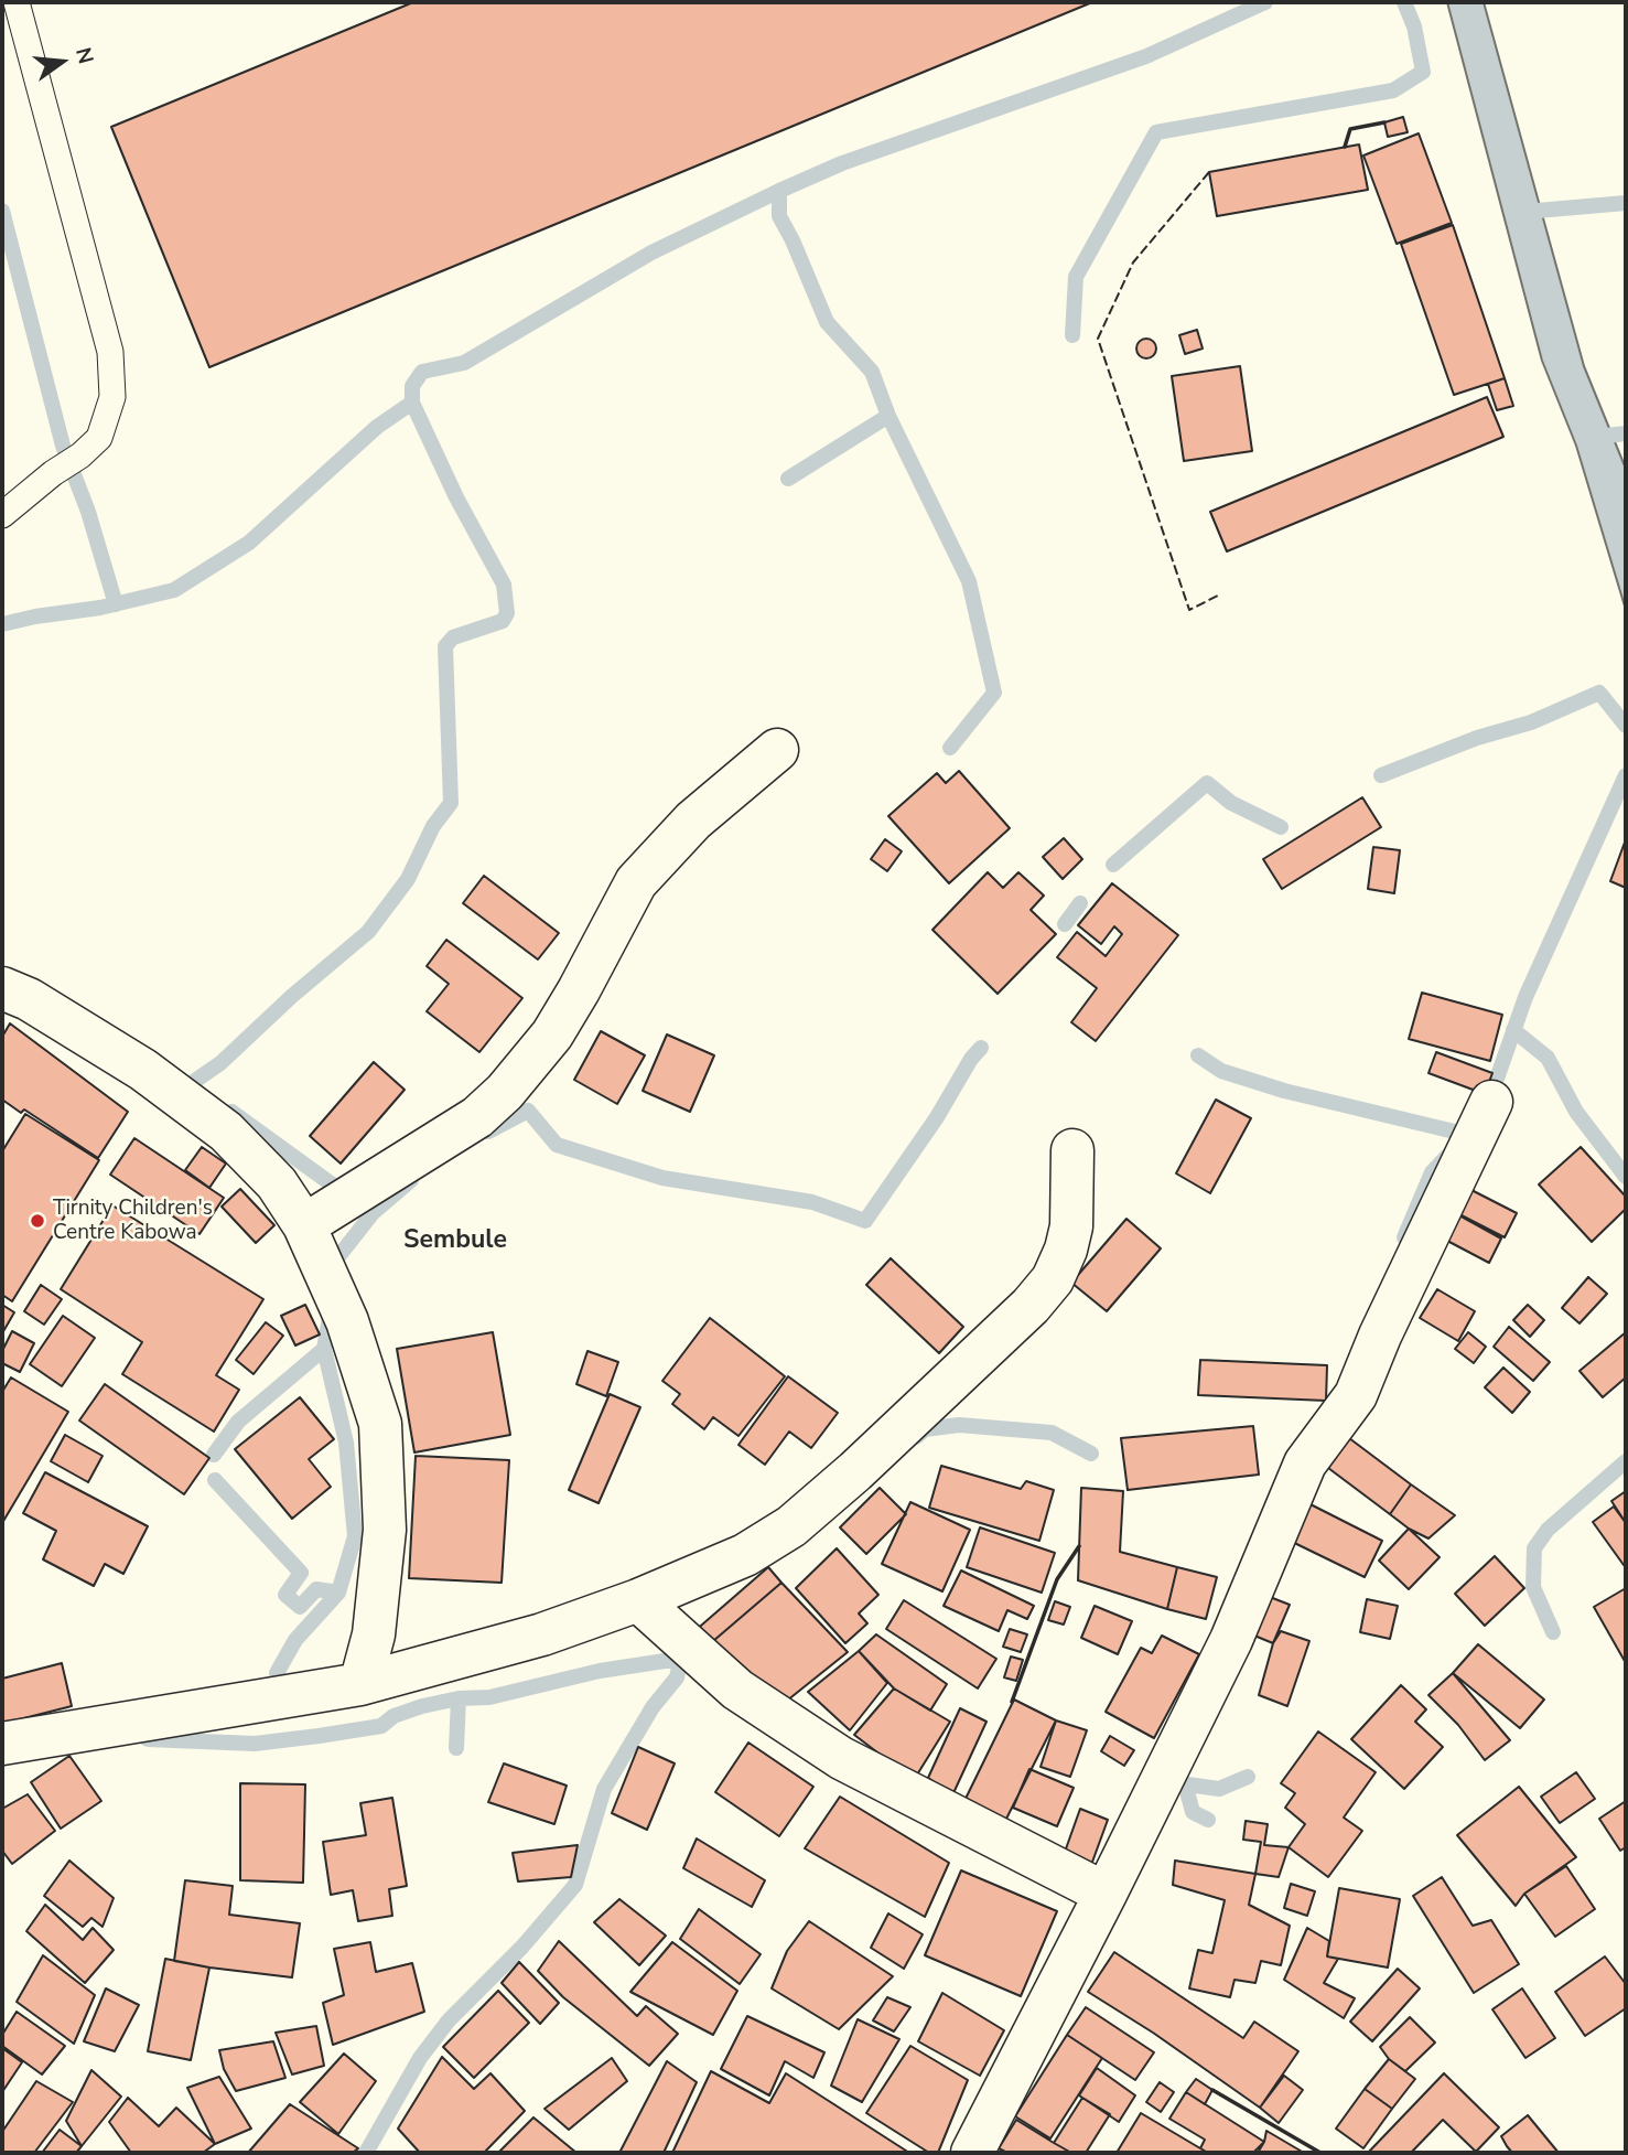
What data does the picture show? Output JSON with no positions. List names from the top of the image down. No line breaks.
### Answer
{"districts":["Sembule"],"places":["Tirnity Children's Centre Kabowa"],"north":"right"}
